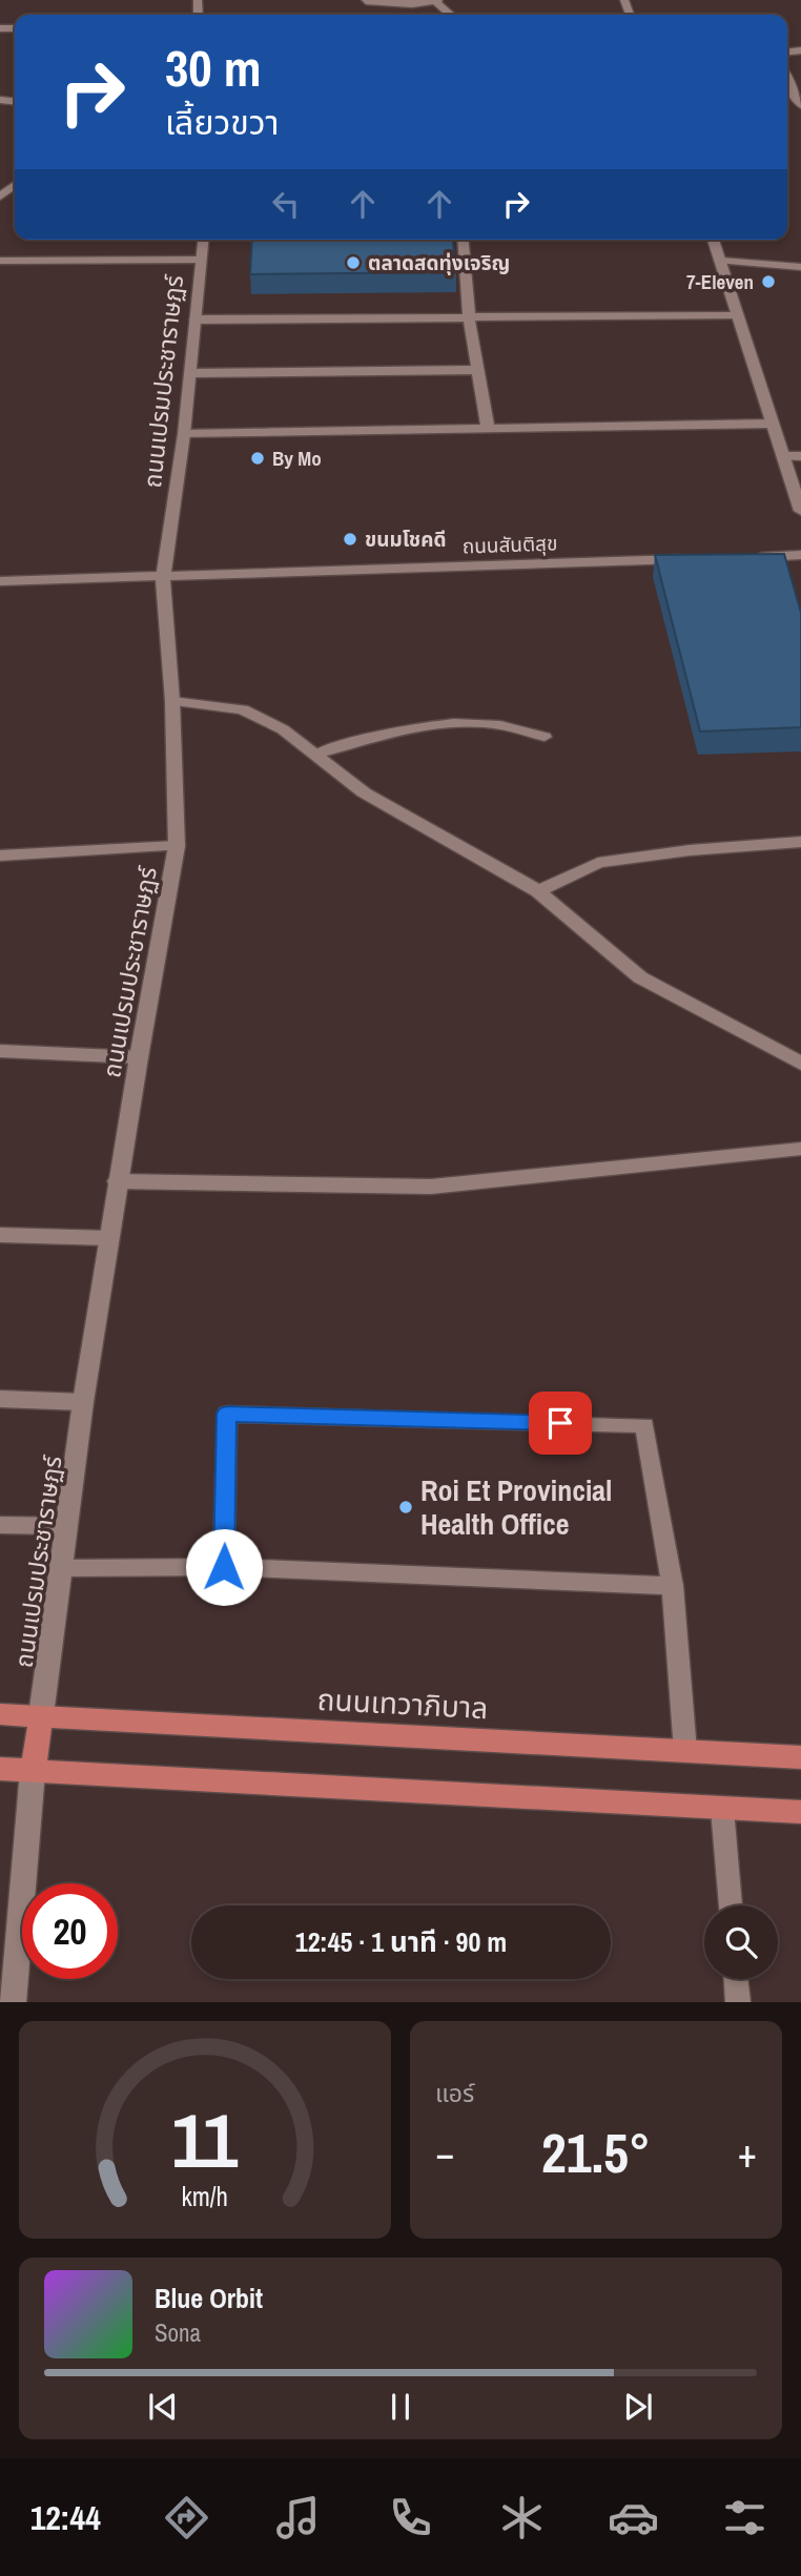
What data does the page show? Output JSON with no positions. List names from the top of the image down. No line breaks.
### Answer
{"streets":{"main road":["ถนนเทวาภิบาล"],"street":["ถนนเปรมประชาราษฏร์","ถนนสันติสุข"]},"crossings":[["ถนนเปรมประชาราษฏร์","ถนนสันติสุข"],["ถนนเปรมประชาราษฏร์","ถนนเทวาภิบาล"]],"places":["ตลาดสดทุ่งเจริญ","7-Eleven","By Mo","ขนมโชคดี","Roi Et Provincial Health Office"],"page":{"turn":["30 m","เลี้ยวขวา"],"limit":"20","trip":"12:45 · 1 นาที · 90 m","tile":"แอร์","heat":["−","21.5°","+"],"song":["Blue Orbit","Sona"],"tabs":"12:44","gauge":["11","km/h"]}}
